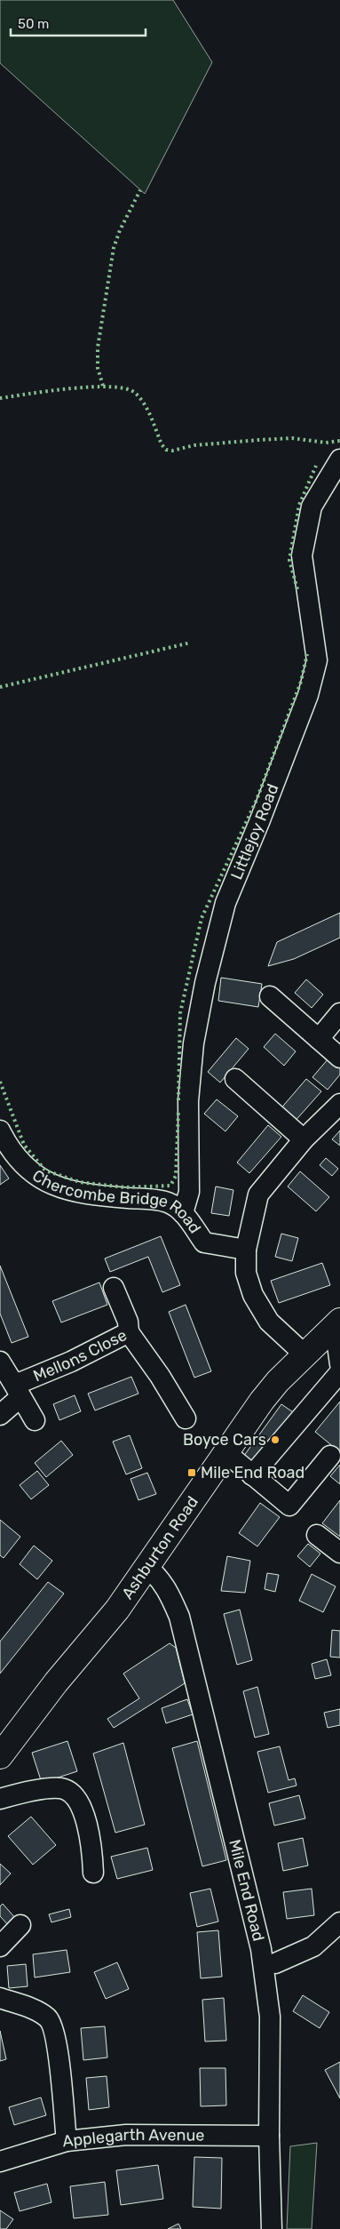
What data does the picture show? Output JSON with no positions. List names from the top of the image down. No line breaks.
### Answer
{"streets":{"main road":["Ashburton Road"],"street":["Littlejoy Road","Chercombe Bridge Road","Mellons Close","Mile End Road","Applegarth Avenue"]},"crossings":[["Littlejoy Road","Chercombe Bridge Road"],["Ashburton Road","Mile End Road"],["Mile End Road","Applegarth Avenue"]],"places":{"other":["Boyce Cars"],"transit":["Mile End Road"]},"scale_bar":"50 m"}
